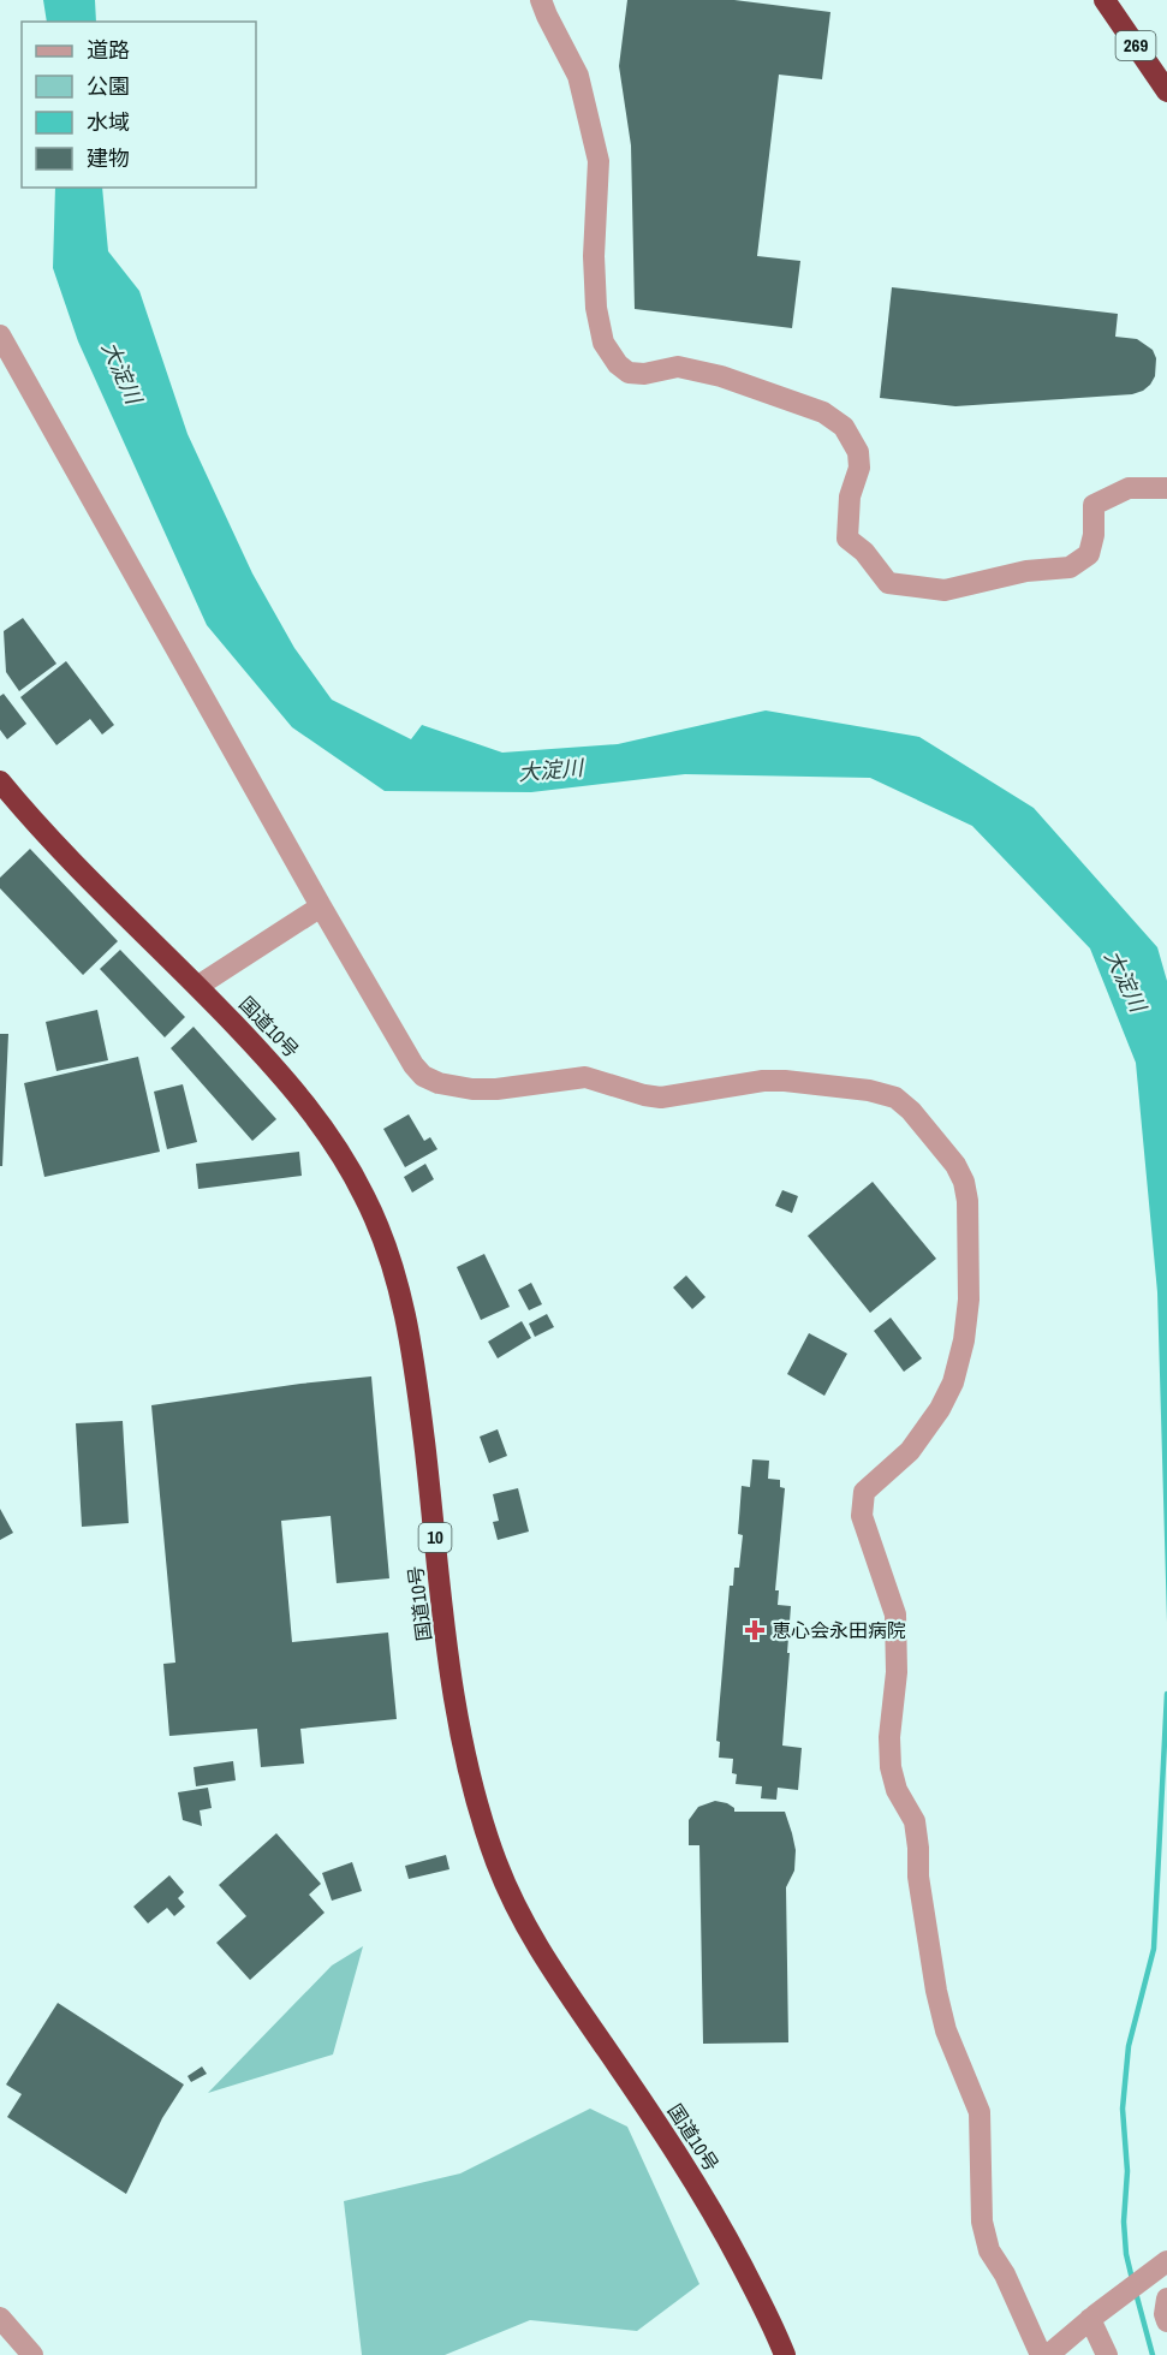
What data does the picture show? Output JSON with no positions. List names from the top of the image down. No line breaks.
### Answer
{"streets":{"highway":["269","国道10号","10"]},"water":["大淀川"],"places":{"health":["恵心会永田病院"]},"legend":["道路","公園","水域","建物"]}
